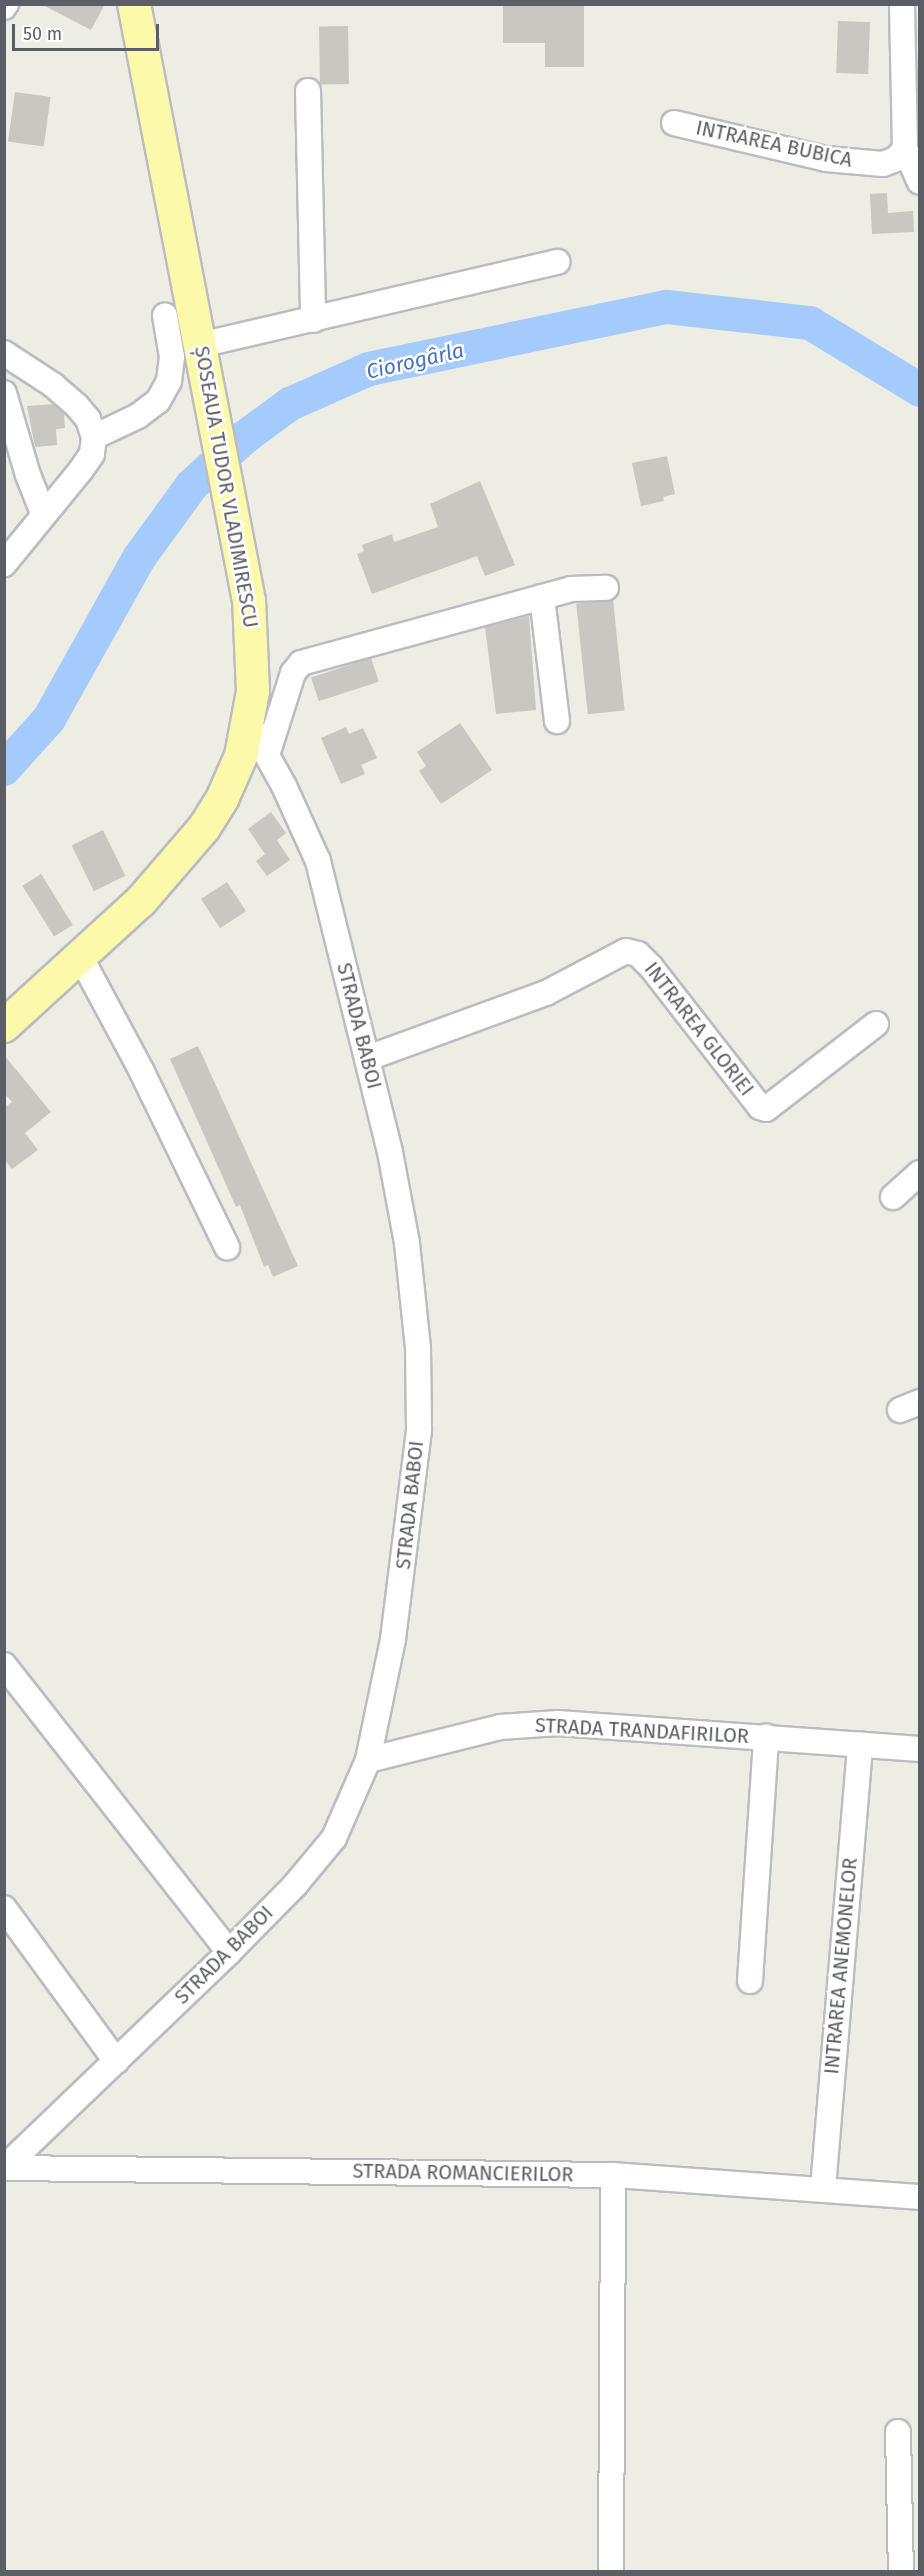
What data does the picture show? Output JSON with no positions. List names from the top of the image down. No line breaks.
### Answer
{"streets":{"main road":["ȘOSEAUA TUDOR VLADIMIRESCU"],"street":["INTRAREA BUBICA","STRADA BABOI","INTRAREA GLORIEI","STRADA TRANDAFIRILOR","INTRAREA ANEMONELOR","STRADA ROMANCIERILOR"]},"crossings":[["ȘOSEAUA TUDOR VLADIMIRESCU","STRADA BABOI"],["STRADA BABOI","INTRAREA GLORIEI"],["STRADA BABOI","STRADA TRANDAFIRILOR"],["STRADA BABOI","STRADA ROMANCIERILOR"],["STRADA TRANDAFIRILOR","INTRAREA ANEMONELOR"],["INTRAREA ANEMONELOR","STRADA ROMANCIERILOR"]],"water":["Ciorogârla"],"scale_bar":"50 m"}
